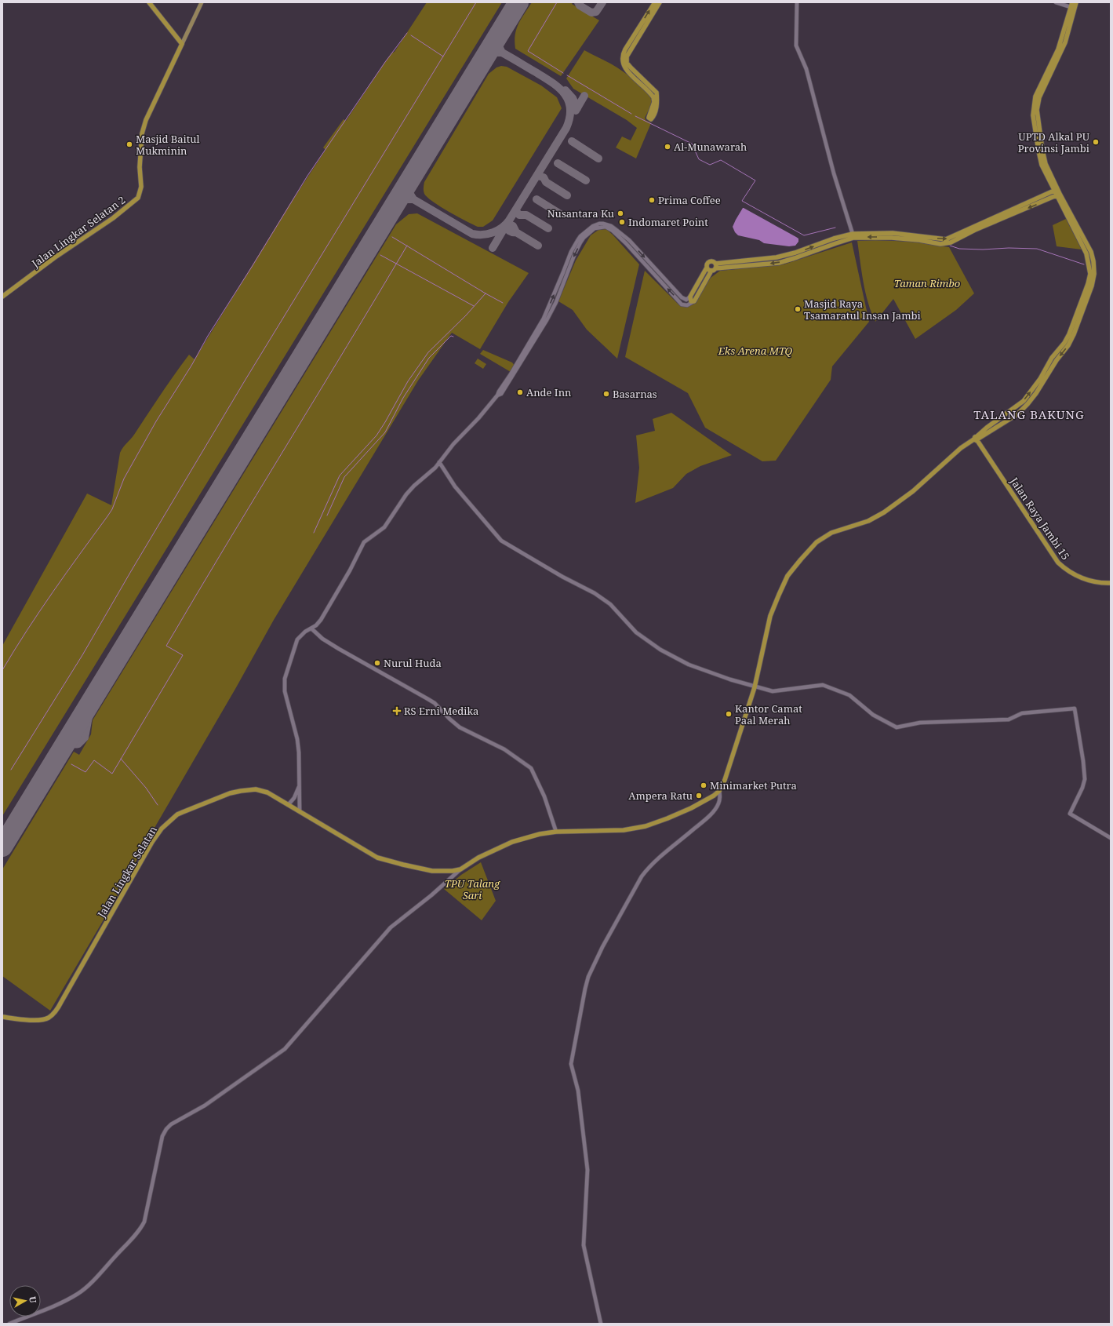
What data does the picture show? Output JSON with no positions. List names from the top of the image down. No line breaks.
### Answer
{"streets":{"highway":["Jalan Lingkar Selatan 2","Jalan Raya Jambi 15","Jalan Lingkar Selatan"]},"districts":["TALANG BAKUNG"],"parks":["Taman Rimbo","Eks Arena MTQ","TPU Talang Sari"],"places":{"other":["UPTD Alkal PU Provinsi Jambi","Masjid Baitul Mukminin","Al-Munawarah","Prima Coffee","Nusantara Ku","Indomaret Point","Masjid Raya Tsamaratul Insan Jambi","Ande Inn","Basarnas","Nurul Huda","Kantor Camat Paal Merah","Minimarket Putra","Ampera Ratu"],"health":["RS Erni Medika"]},"north":"right"}
